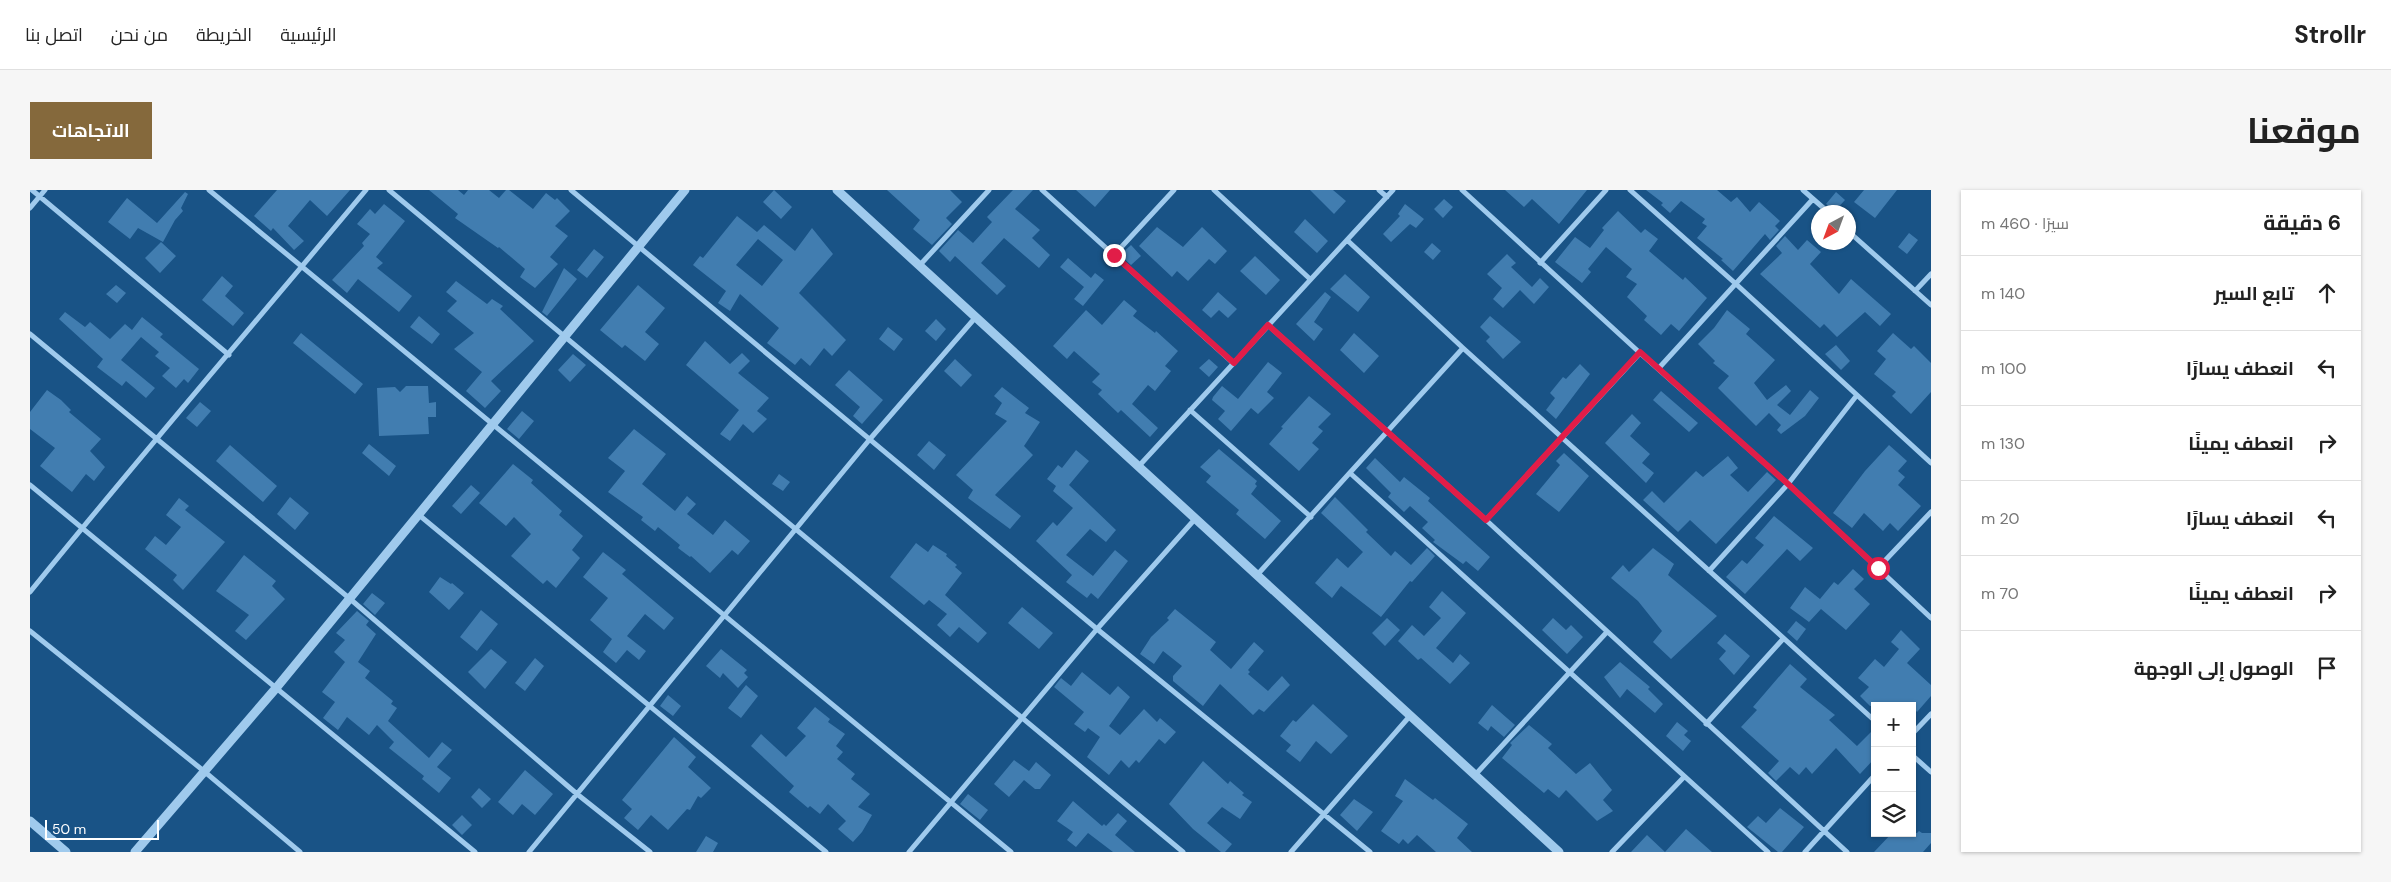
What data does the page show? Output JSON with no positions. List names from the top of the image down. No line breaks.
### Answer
{"scale_bar":"50 m","north":"bottom left","page":{"header":"Strollr","nav":["الرئيسية","الخريطة","من نحن","اتصل بنا"],"title":"موقعنا","buttons":"الاتجاهات","heading":["6 دقيقة","سيرًا · 460 m"],"list":[["تابع السير","140 m"],["انعطف يسارًا","100 m"],["انعطف يمينًا","130 m"],["انعطف يسارًا","20 m"],["انعطف يمينًا","70 m"],"الوصول إلى الوجهة"],"map_buttons":["+","−"],"scale":"50 m"}}
